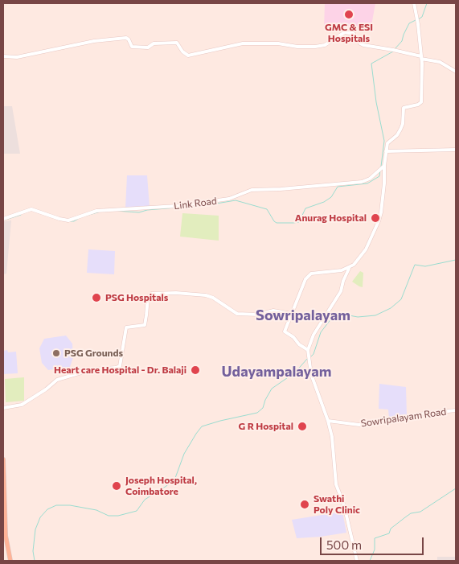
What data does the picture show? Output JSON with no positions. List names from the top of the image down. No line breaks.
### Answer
{"streets":{"street":["Link Road","Sowripalayam Road"]},"districts":["Sowripalayam","Udayampalayam"],"places":["GMC & ESI Hospitals","Anurag Hospital","PSG Hospitals","PSG Grounds","Heart care Hospital - Dr. Balaji","G R Hospital","Joseph Hospital, Coimbatore","Swathi Poly Clinic"],"scale_bar":"500 m"}
